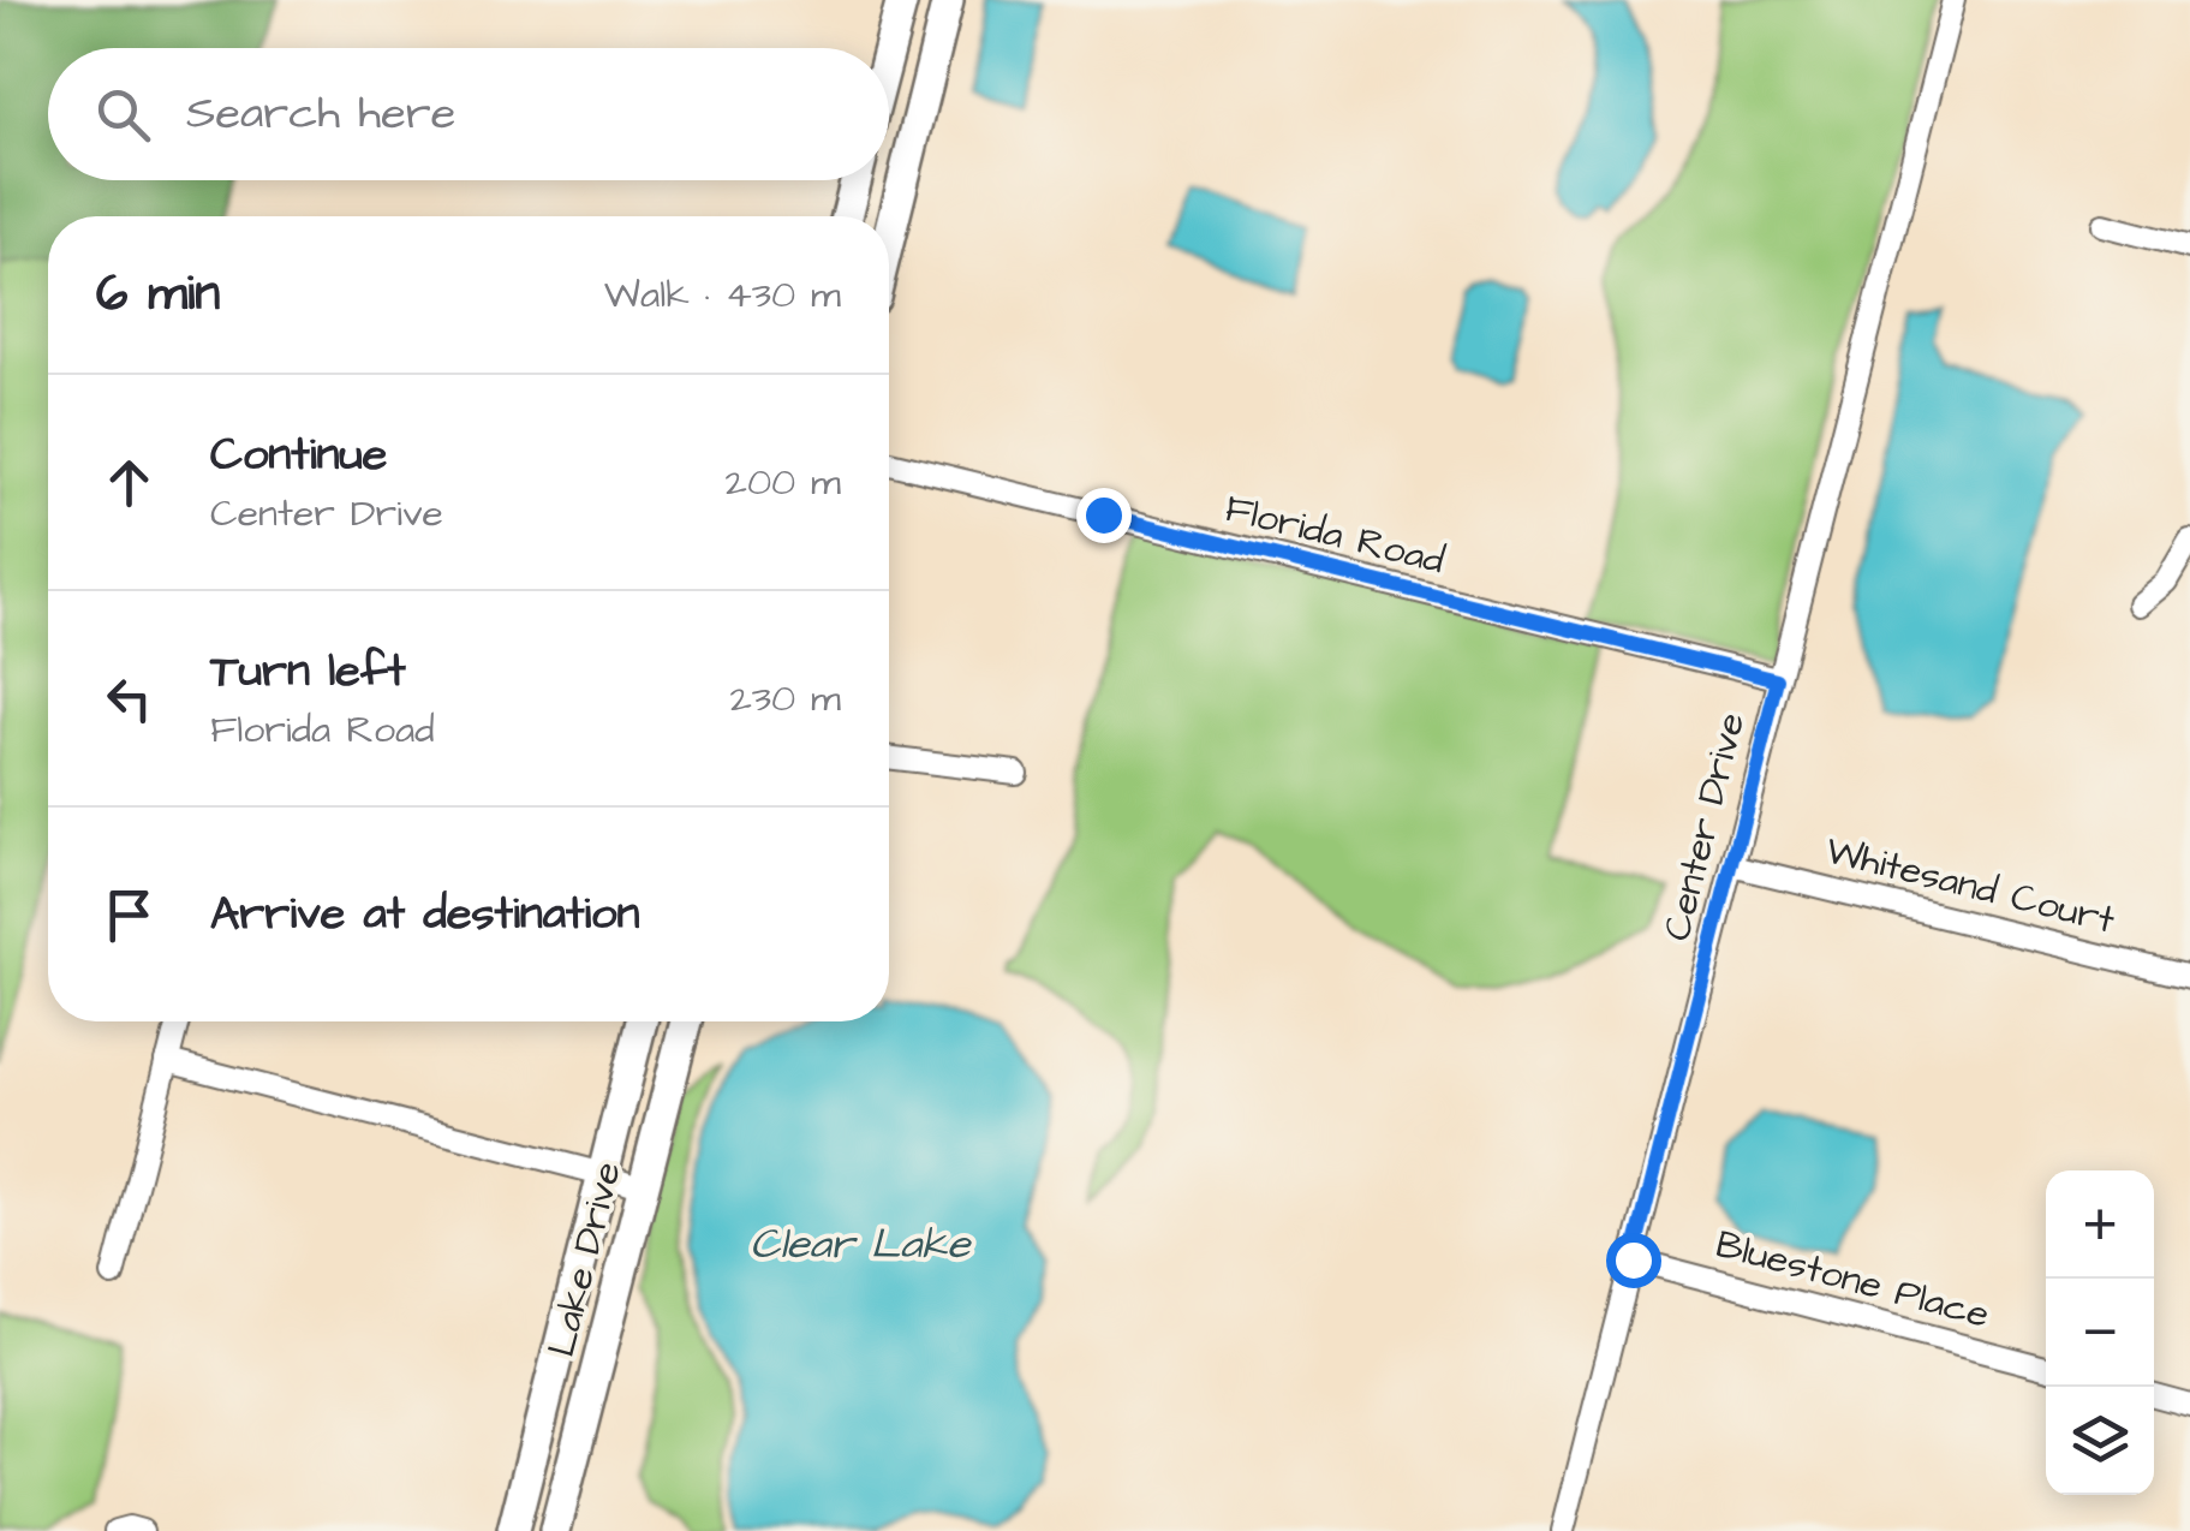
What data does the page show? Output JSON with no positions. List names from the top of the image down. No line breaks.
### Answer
{"streets":{"main road":["Lake Drive"],"street":["Florida Road","Center Drive","Whitesand Court","Bluestone Place"]},"crossings":[["Florida Road","Center Drive"],["Center Drive","Whitesand Court"],["Center Drive","Bluestone Place"]],"water":["Clear Lake"],"page":{"search":"Search here","heading":["6 min","Walk · 430 m"],"list":[["Continue","Center Drive","200 m"],["Turn left","Florida Road","230 m"],"Arrive at destination"],"map_buttons":["+","−"]}}
